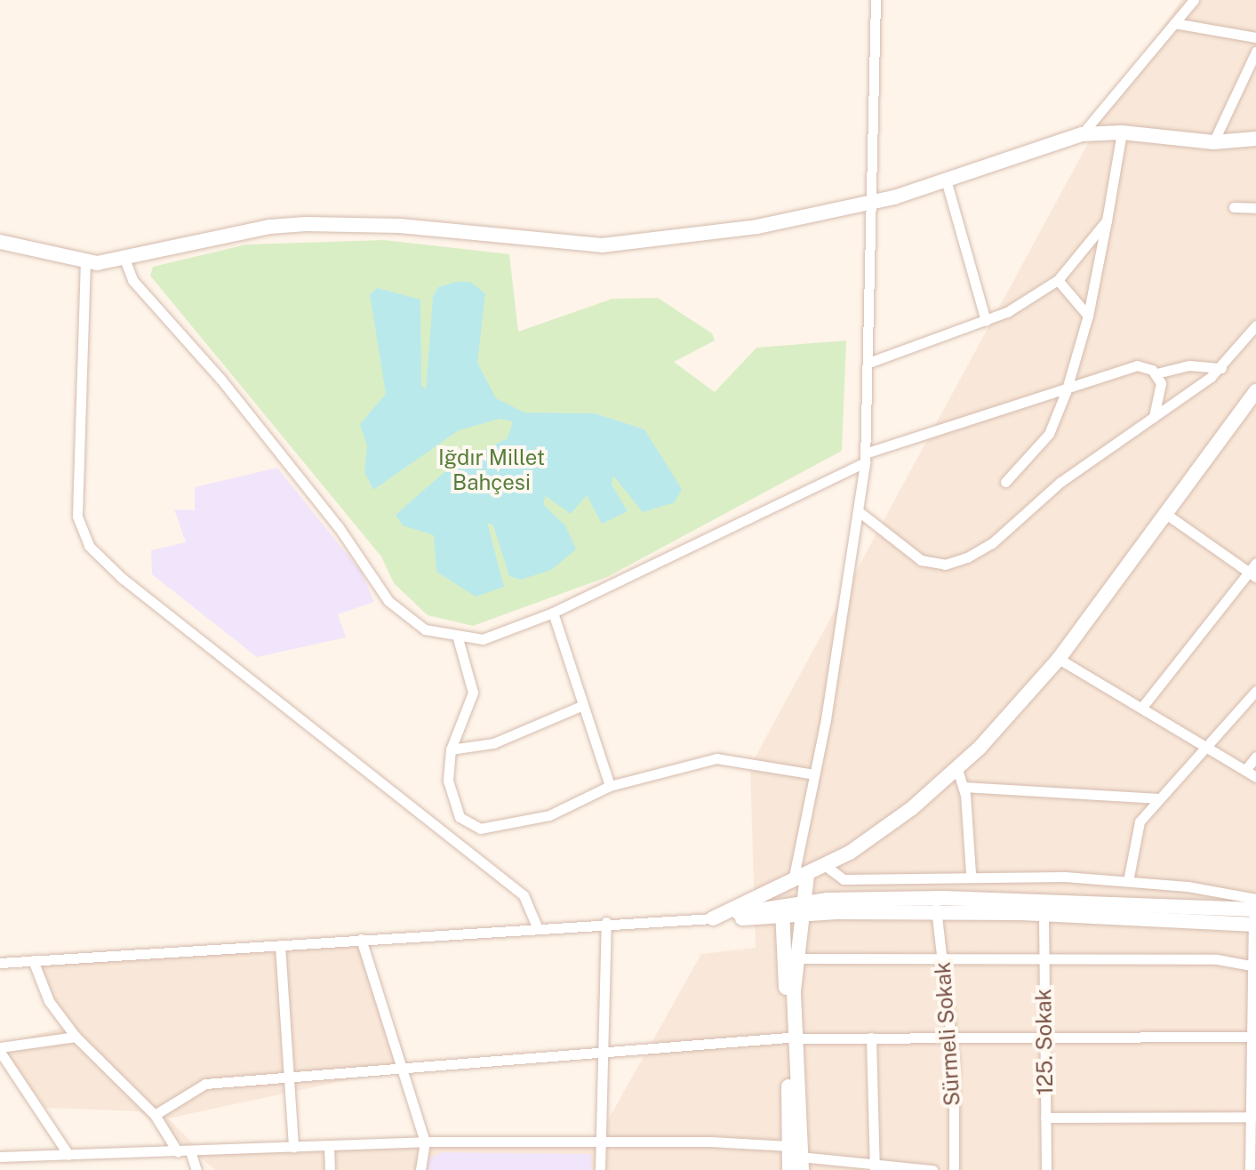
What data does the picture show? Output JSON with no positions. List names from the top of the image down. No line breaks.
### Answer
{"streets":{"street":["Sürmeli Sokak","125. Sokak"]},"parks":["Iğdır Millet Bahçesi"]}
